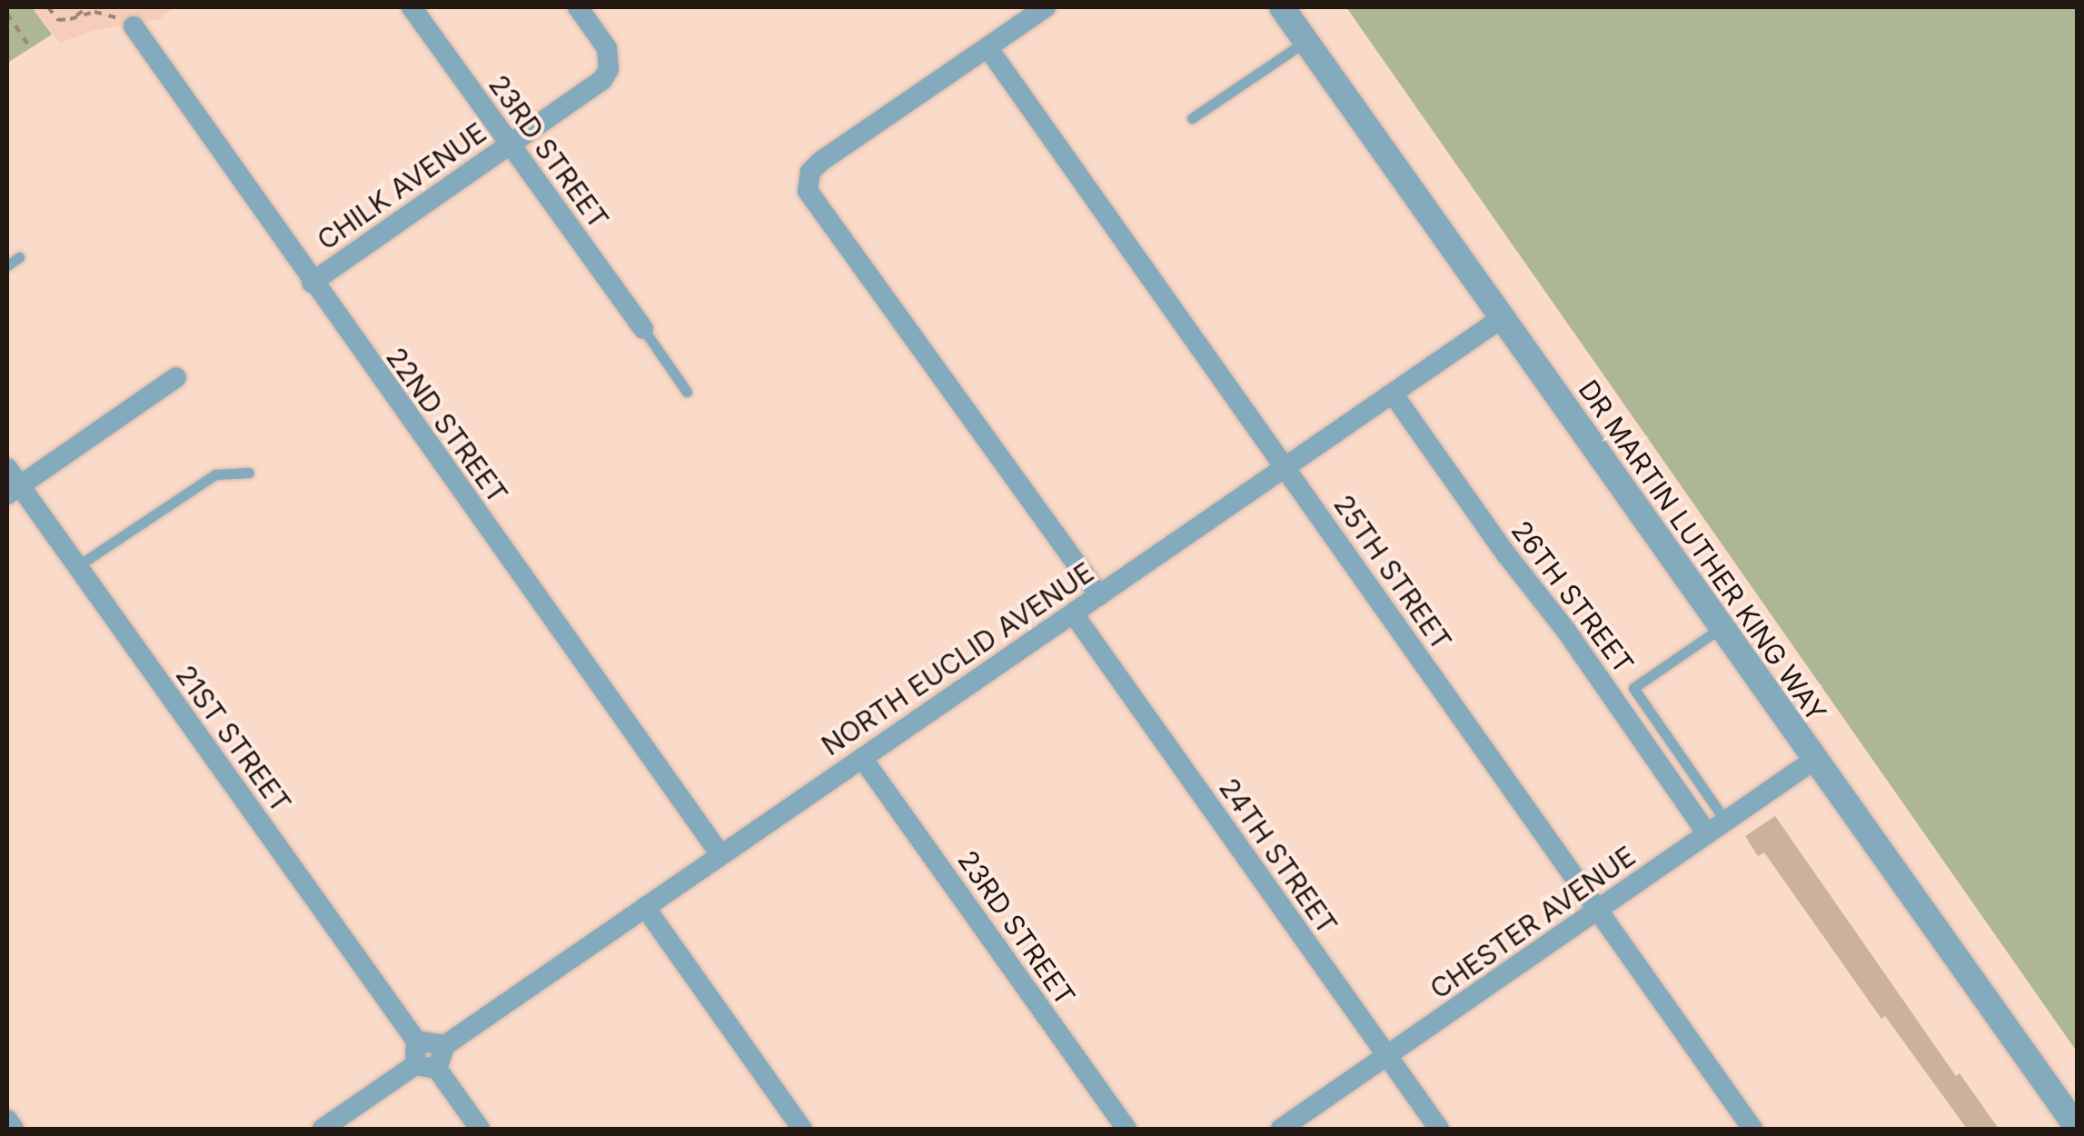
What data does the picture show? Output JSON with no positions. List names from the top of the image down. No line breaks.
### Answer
{"streets":{"street":["23RD STREET","CHILK AVENUE","22ND STREET","DR MARTIN LUTHER KING WAY","25TH STREET","26TH STREET","NORTH EUCLID AVENUE","21ST STREET","24TH STREET","CHESTER AVENUE"]},"crossings":[["23RD STREET","CHILK AVENUE"],["23RD STREET","NORTH EUCLID AVENUE"],["CHILK AVENUE","22ND STREET"],["22ND STREET","NORTH EUCLID AVENUE"],["DR MARTIN LUTHER KING WAY","NORTH EUCLID AVENUE"],["DR MARTIN LUTHER KING WAY","CHESTER AVENUE"],["25TH STREET","NORTH EUCLID AVENUE"],["25TH STREET","CHESTER AVENUE"],["26TH STREET","NORTH EUCLID AVENUE"],["26TH STREET","CHESTER AVENUE"],["NORTH EUCLID AVENUE","24TH STREET"],["24TH STREET","CHESTER AVENUE"]]}
